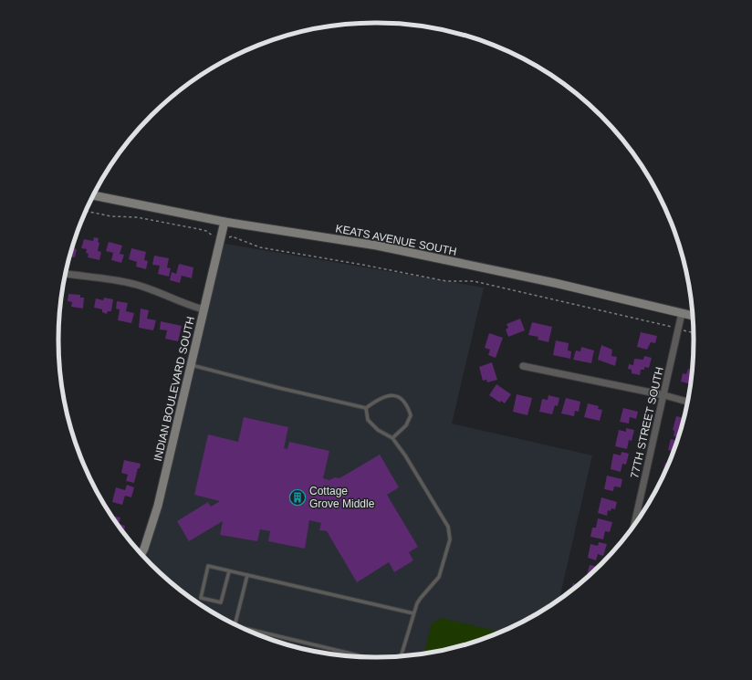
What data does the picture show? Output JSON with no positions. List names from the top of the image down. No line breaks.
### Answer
{"streets":{"main road":["KEATS AVENUE SOUTH","INDIAN BOULEVARD SOUTH"],"street":["77TH STREET SOUTH"]},"crossings":[["KEATS AVENUE SOUTH","INDIAN BOULEVARD SOUTH"],["KEATS AVENUE SOUTH","77TH STREET SOUTH"]],"places":{"building":["Cottage Grove Middle"]}}
